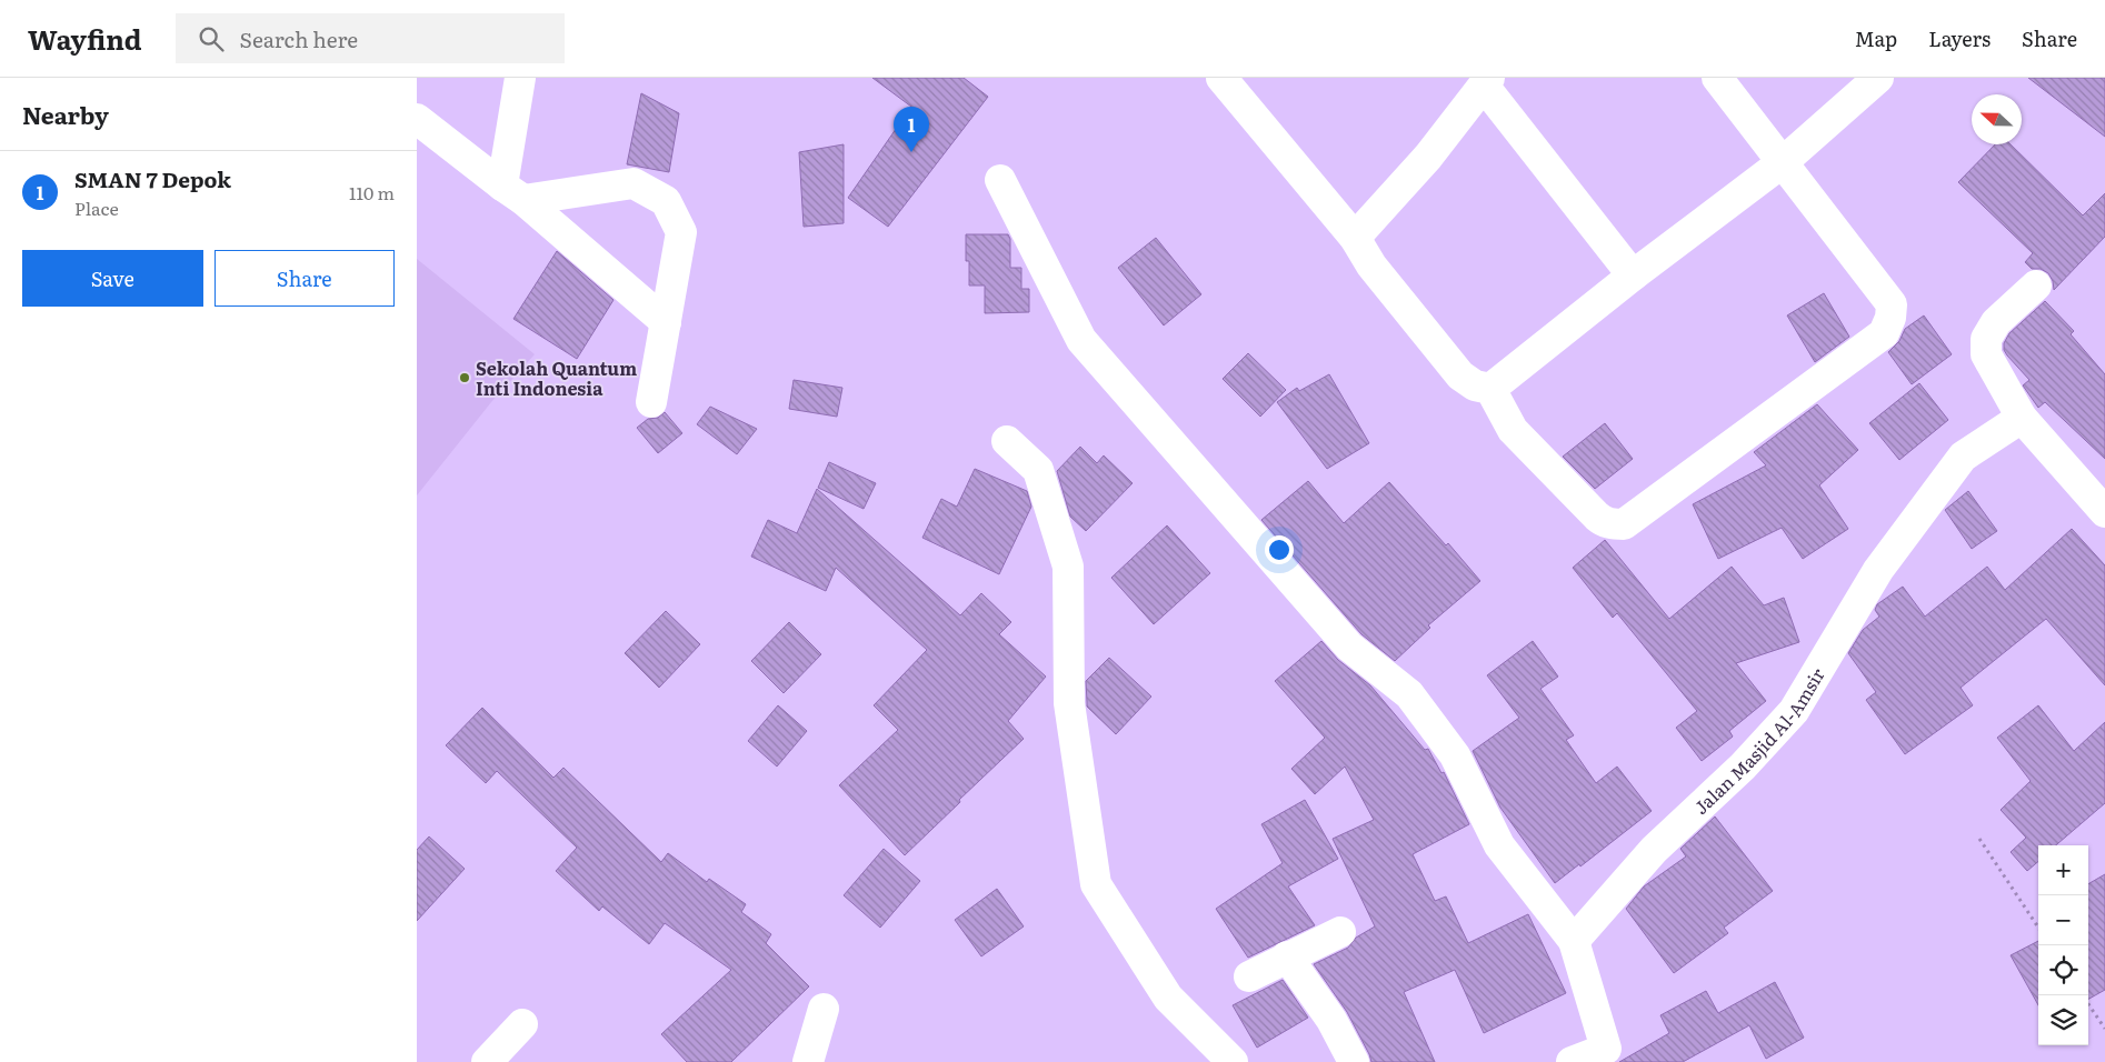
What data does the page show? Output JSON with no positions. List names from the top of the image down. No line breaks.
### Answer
{"streets":{"street":["Jalan Masjid Al-Amsir"]},"places":["Sekolah Quantum Inti Indonesia"],"north":"left","page":{"header":"Wayfind","search":"Search here","nav":["Map","Layers","Share"],"heading":"Nearby","pins":"1","list":[{"mark":"1","name":"SMAN 7 Depok","note":"Place","value":"110 m"}],"buttons":["Save","Share"],"map_buttons":["+","−"]}}
